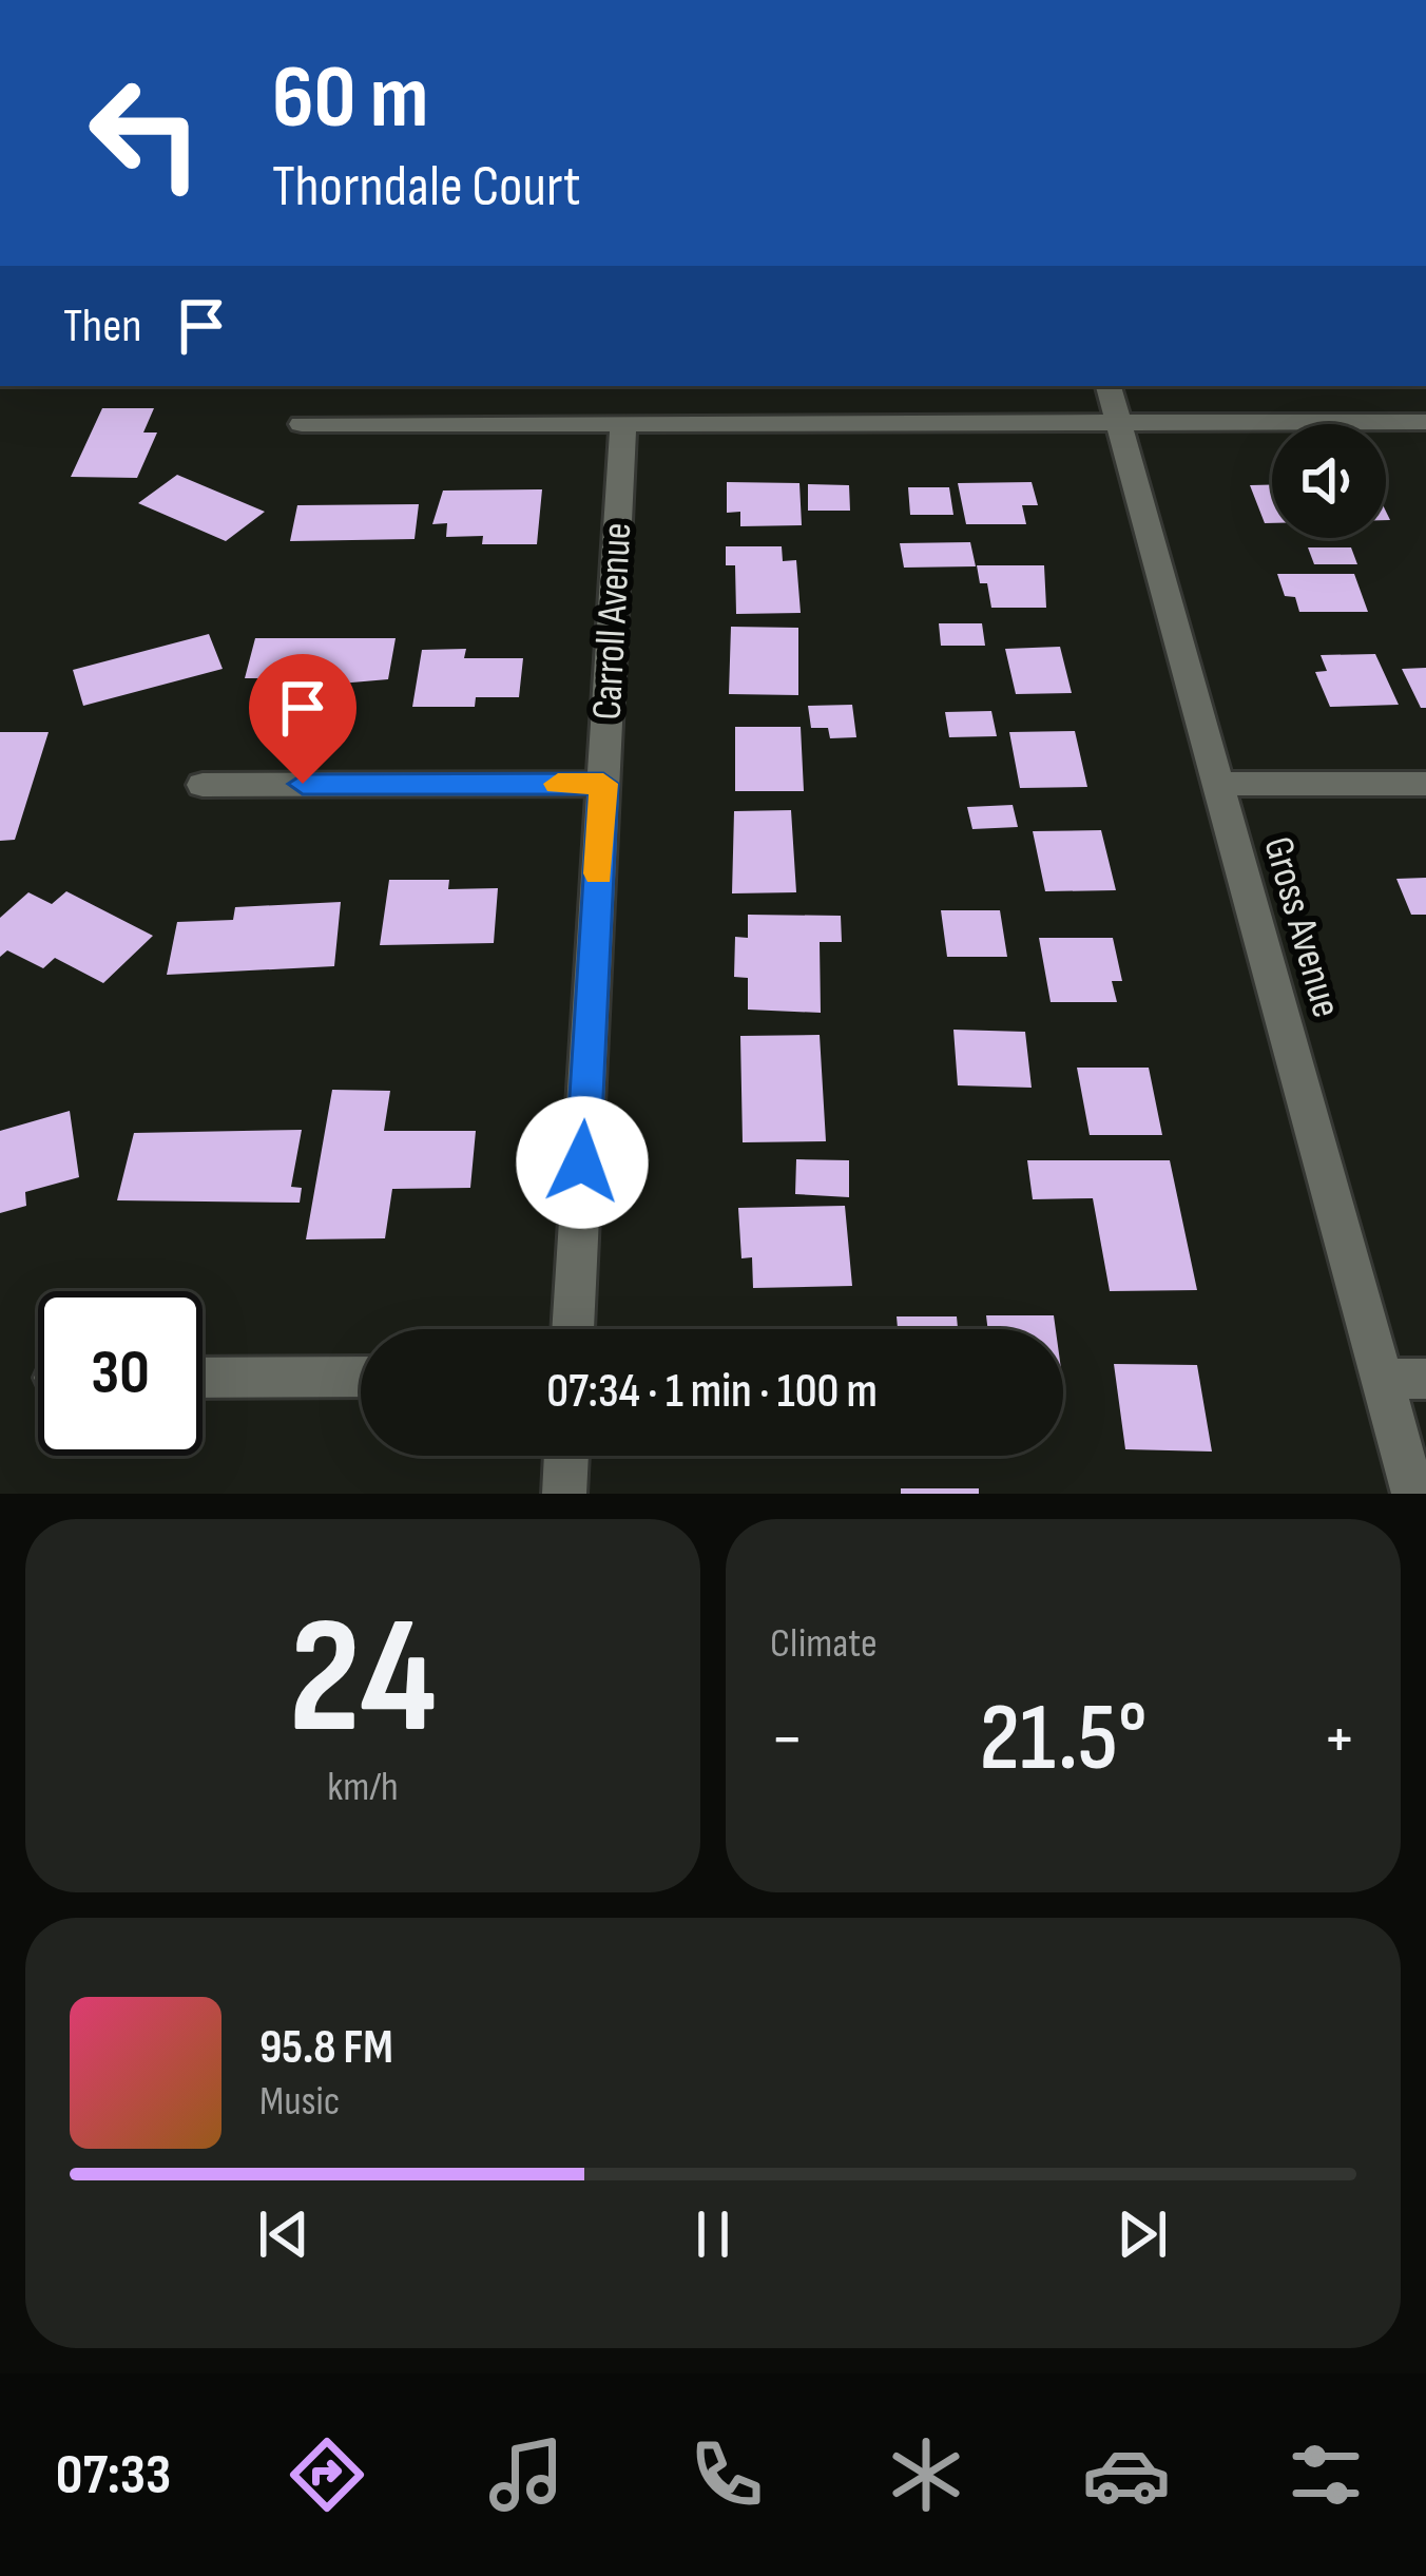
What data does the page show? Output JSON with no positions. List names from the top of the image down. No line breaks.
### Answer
{"streets":{"street":["Carroll Avenue","Gross Avenue"]},"page":{"turn":["60 m","Thorndale Court"],"then":"Then","limit":"30","trip":"07:34 · 1 min · 100 m","tile":[["24","km/h"],"Climate"],"heat":["−","21.5°","+"],"song":["95.8 FM","Music"],"tabs":"07:33"}}
